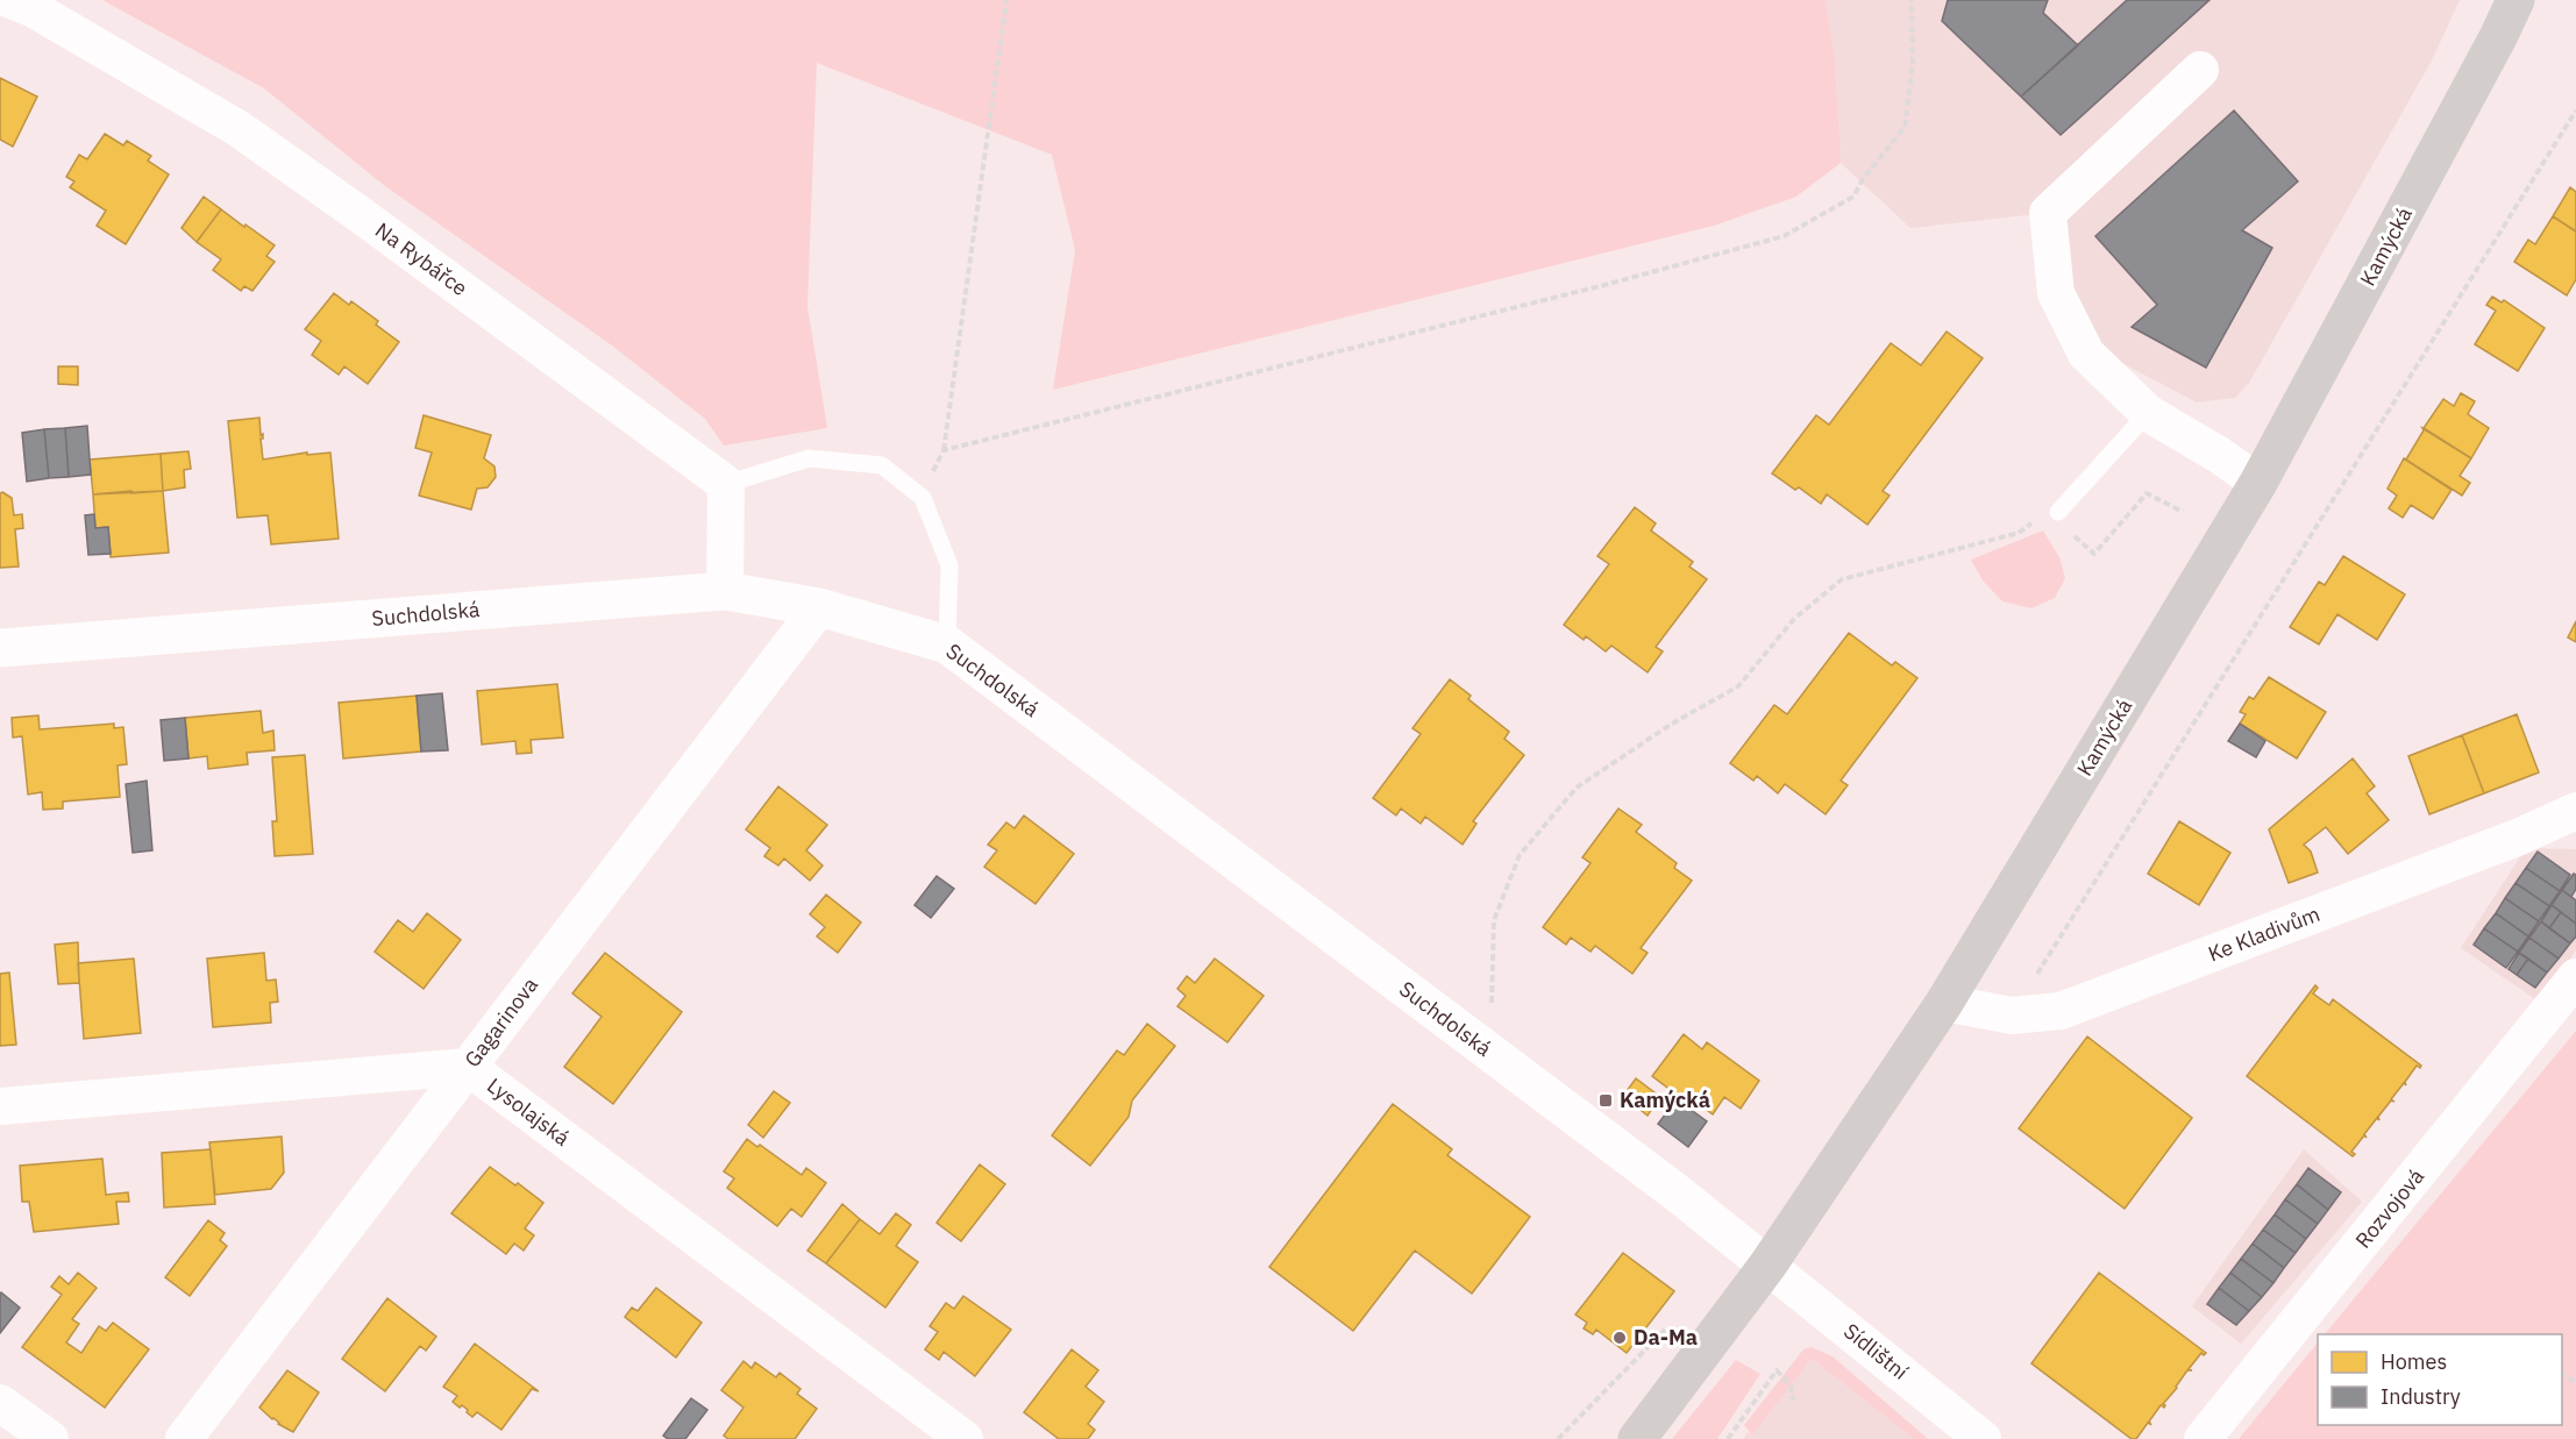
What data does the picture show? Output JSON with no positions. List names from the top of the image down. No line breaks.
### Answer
{"streets":{"main road":["Kamýcká"],"street":["Na Rybářce","Suchdolská","Ke Kladivům","Gagarinova","Lysolajská","Rozvojová","Sídlištní"]},"crossings":[["Kamýcká","Suchdolská"],["Kamýcká","Ke Kladivům"],["Kamýcká","Sídlištní"],["Suchdolská","Gagarinova"],["Suchdolská","Sídlištní"],["Gagarinova","Lysolajská"]],"places":{"transit":["Kamýcká"],"other":["Da-Ma"]},"legend":["Homes","Industry"]}
